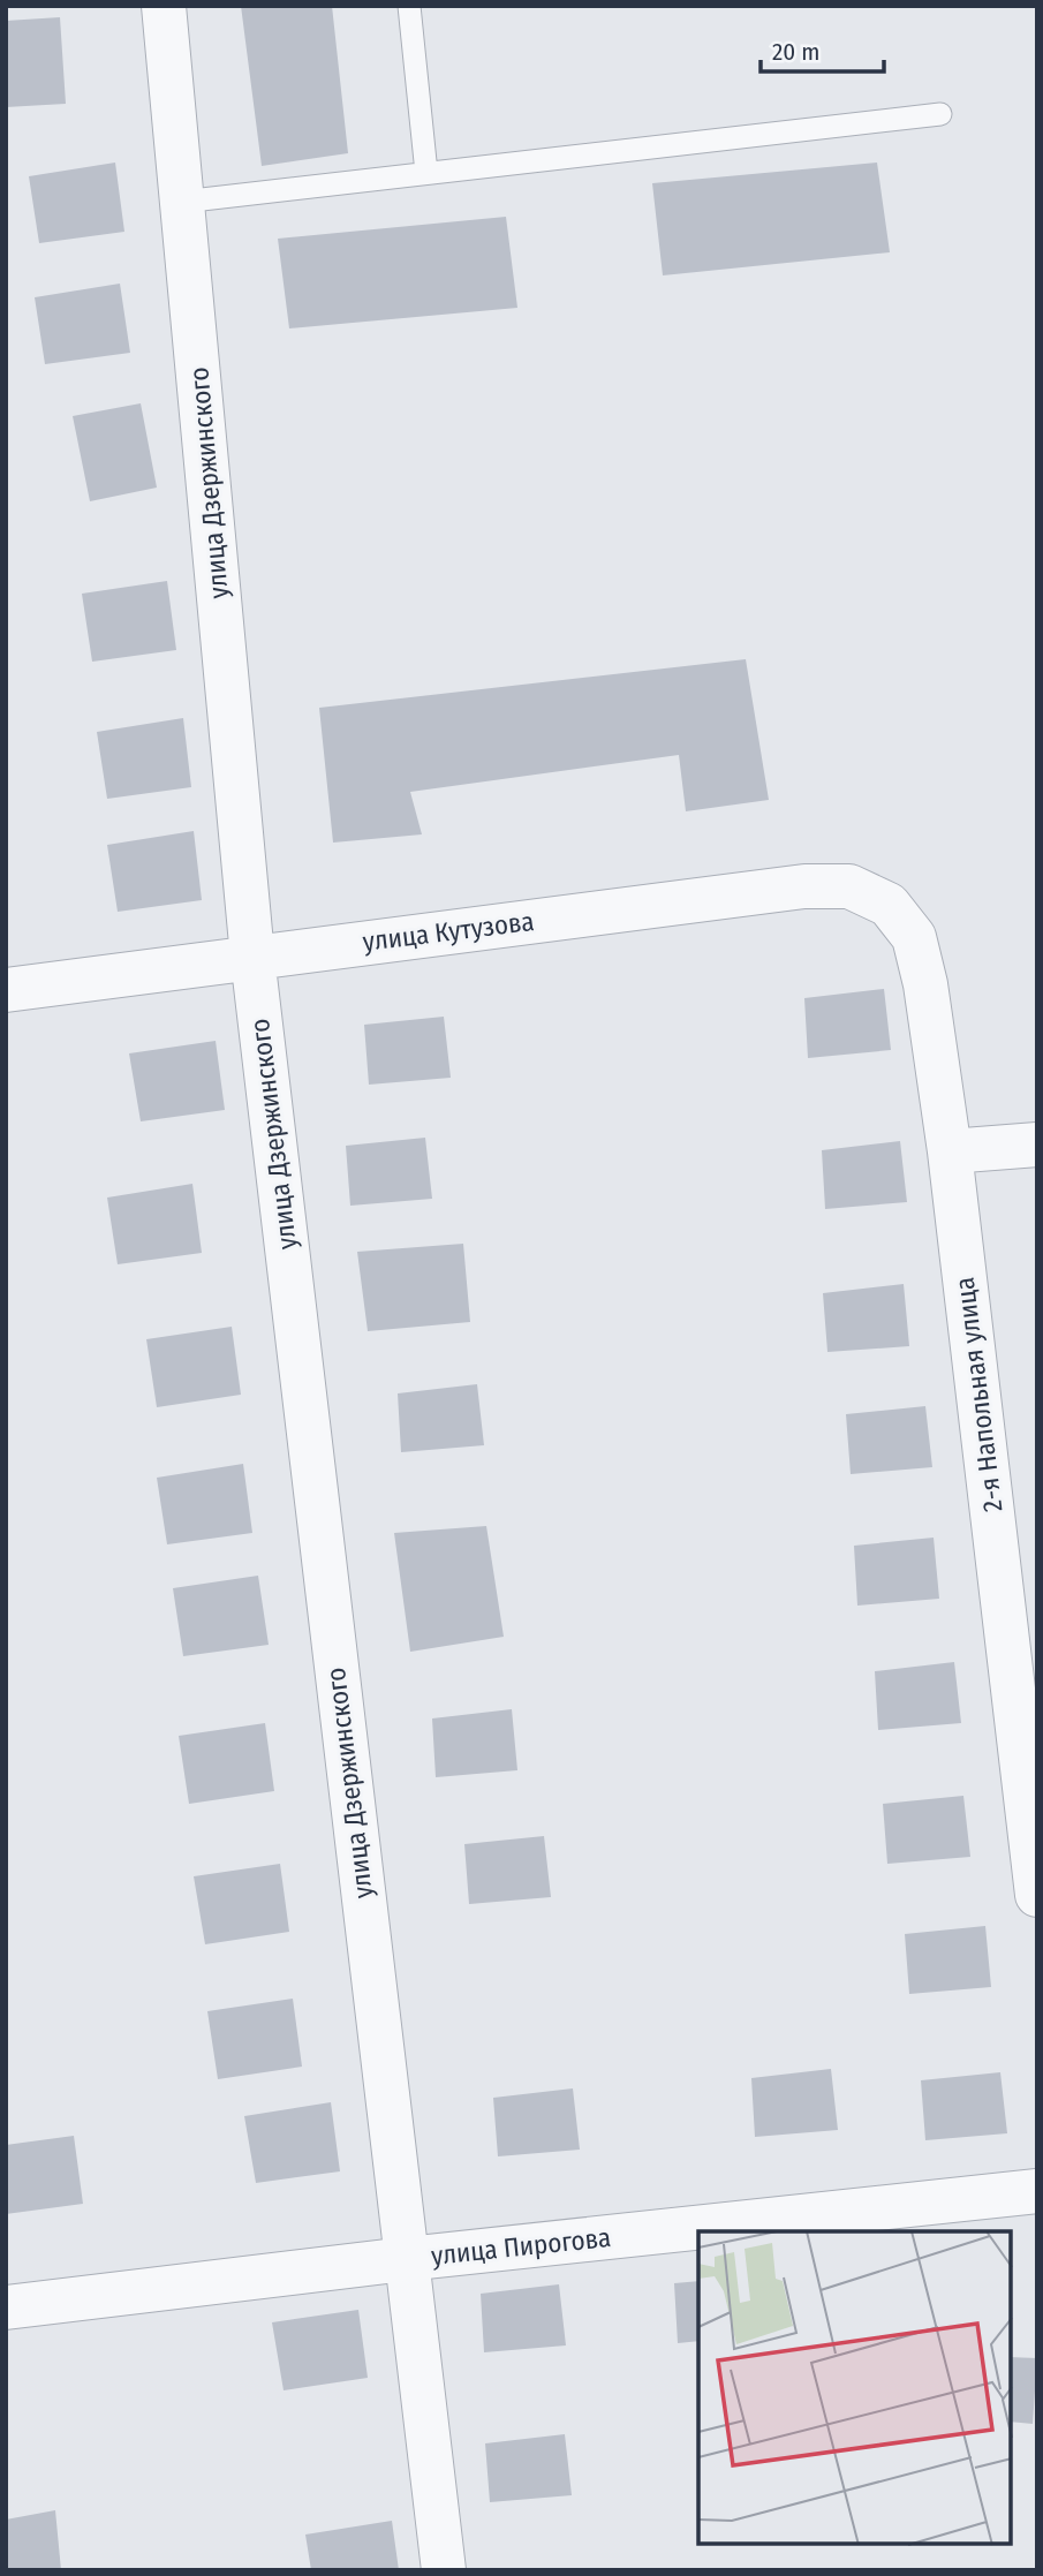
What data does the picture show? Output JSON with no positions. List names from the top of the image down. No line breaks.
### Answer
{"streets":{"street":["улица Дзержинского","улица Кутузова","2-я Напольная улица","улица Пирогова"]},"crossings":[["улица Дзержинского","улица Кутузова"],["улица Дзержинского","улица Пирогова"],["улица Кутузова","2-я Напольная улица"]],"scale_bar":"20 m"}
